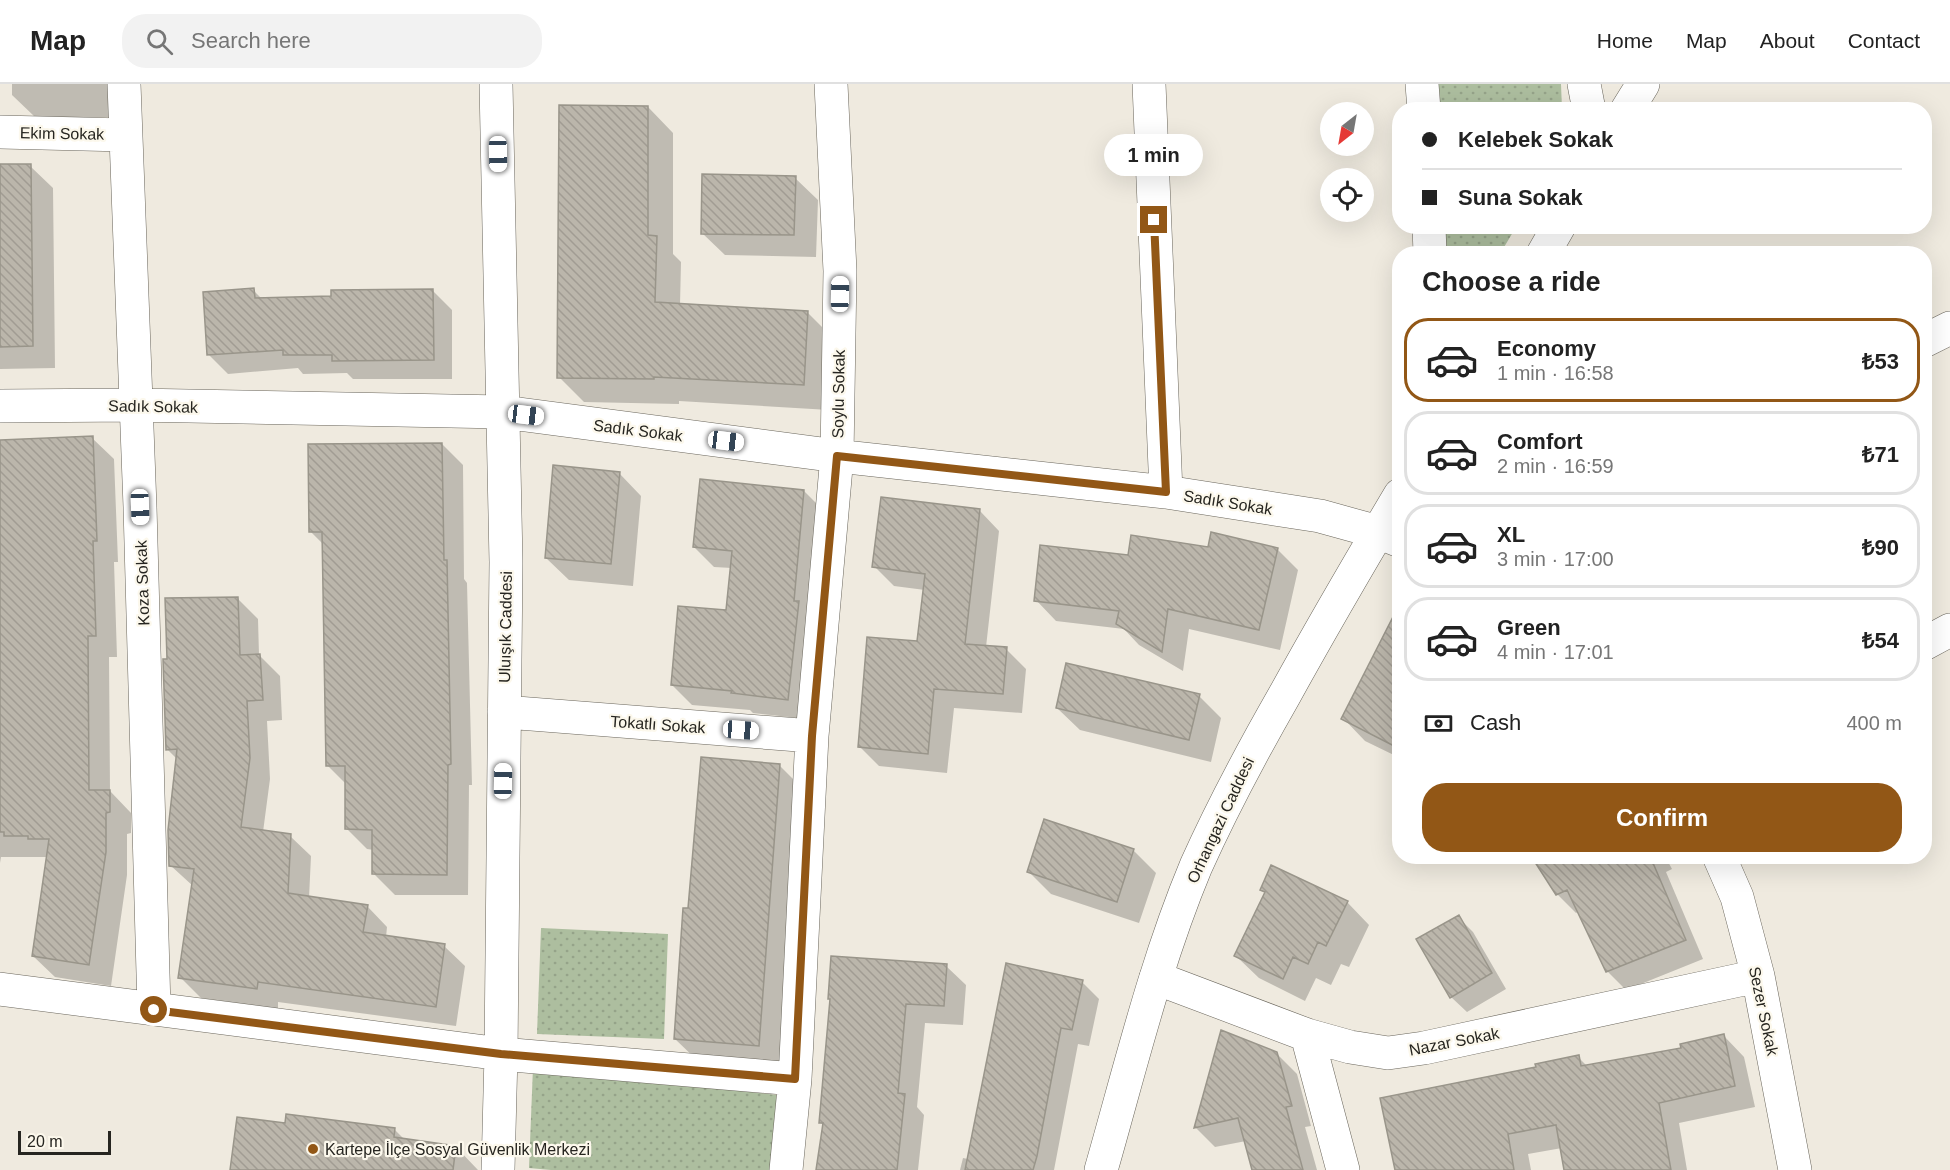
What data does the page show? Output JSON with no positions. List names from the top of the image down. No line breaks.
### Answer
{"streets":{"street":["Ekim Sokak","Soylu Sokak","Sadık Sokak","Koza Sokak","Uluışık Caddesi","Tokatlı Sokak","Orhangazi Caddesi","Sezer Sokak","Nazar Sokak"]},"crossings":[["Ekim Sokak","Koza Sokak"],["Soylu Sokak","Sadık Sokak"],["Soylu Sokak","Tokatlı Sokak"],["Sadık Sokak","Koza Sokak"],["Sadık Sokak","Uluışık Caddesi"],["Sadık Sokak","Orhangazi Caddesi"],["Uluışık Caddesi","Tokatlı Sokak"],["Orhangazi Caddesi","Nazar Sokak"],["Sezer Sokak","Nazar Sokak"]],"places":["Kartepe İlçe Sosyal Güvenlik Merkezi"],"scale_bar":"20 m","north":"bottom left","page":{"header":"Map","search":"Search here","nav":["Home","Map","About","Contact"],"banner":["Kelebek Sokak","Suna Sokak"],"bubble":"1 min","heading":"Choose a ride","list":[{"name":"Economy","note":"1 min · 16:58","value":"₺53"},{"name":"Comfort","note":"2 min · 16:59","value":"₺71"},{"name":"XL","note":"3 min · 17:00","value":"₺90"},{"name":"Green","note":"4 min · 17:01","value":"₺54"}],"pay":["Cash","400 m"],"buttons":"Confirm","scale":"20 m"}}
